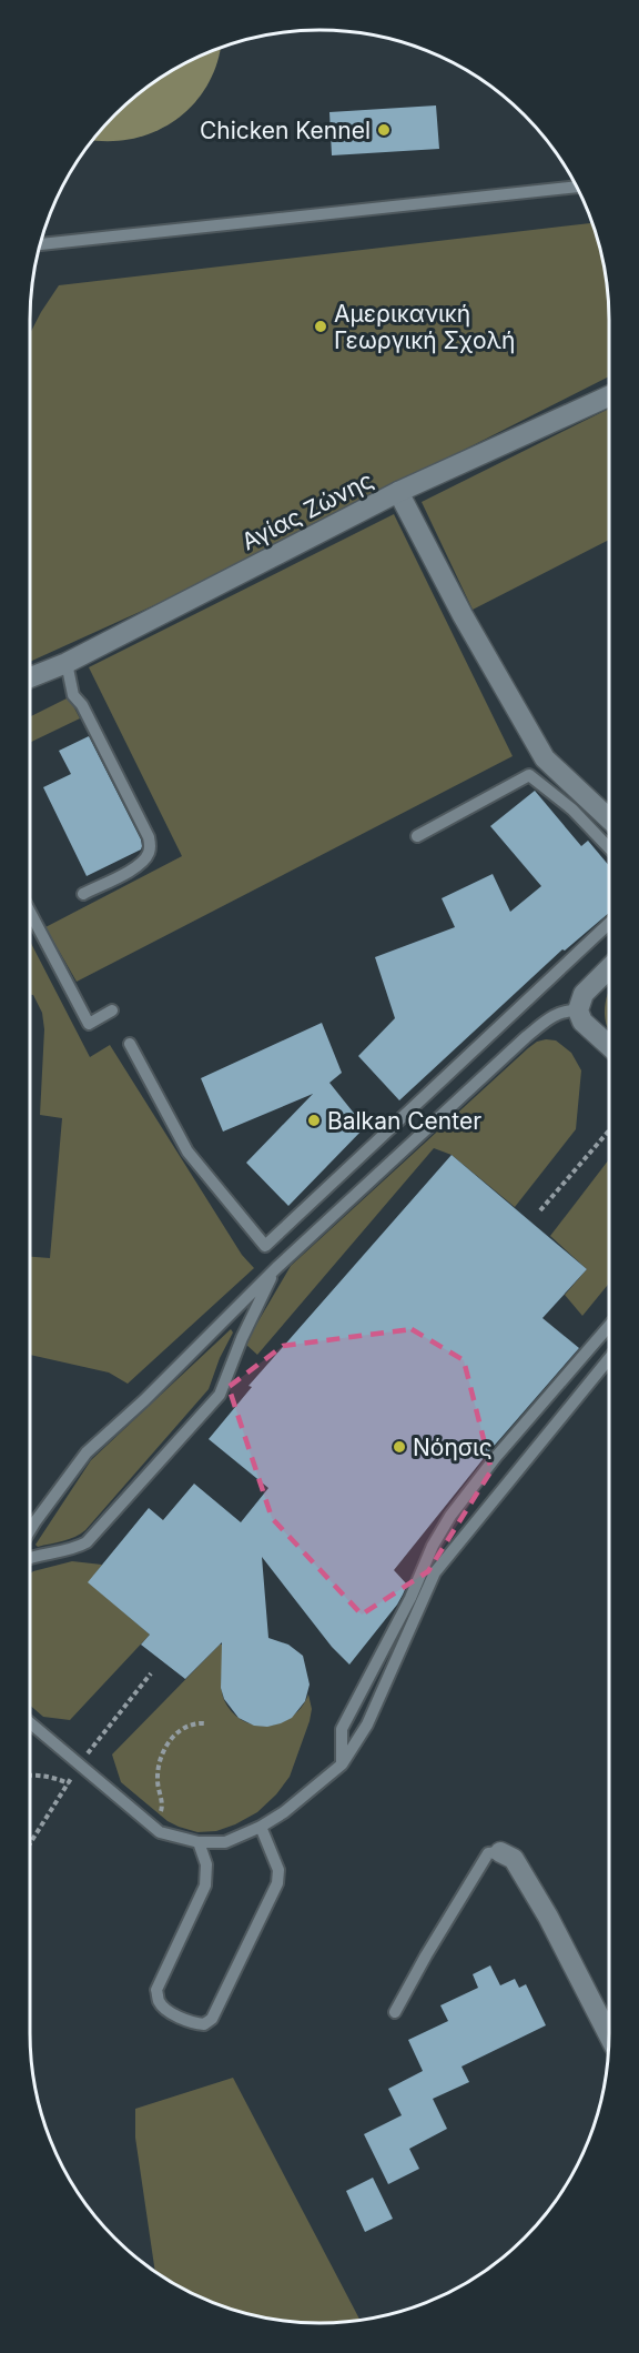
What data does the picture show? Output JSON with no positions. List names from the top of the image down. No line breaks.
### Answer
{"streets":{"street":["Αγίας Ζώνης"]},"places":["Chicken Kennel","Αμερικανική Γεωργική Σχολή","Balkan Center","Νόησις"]}
